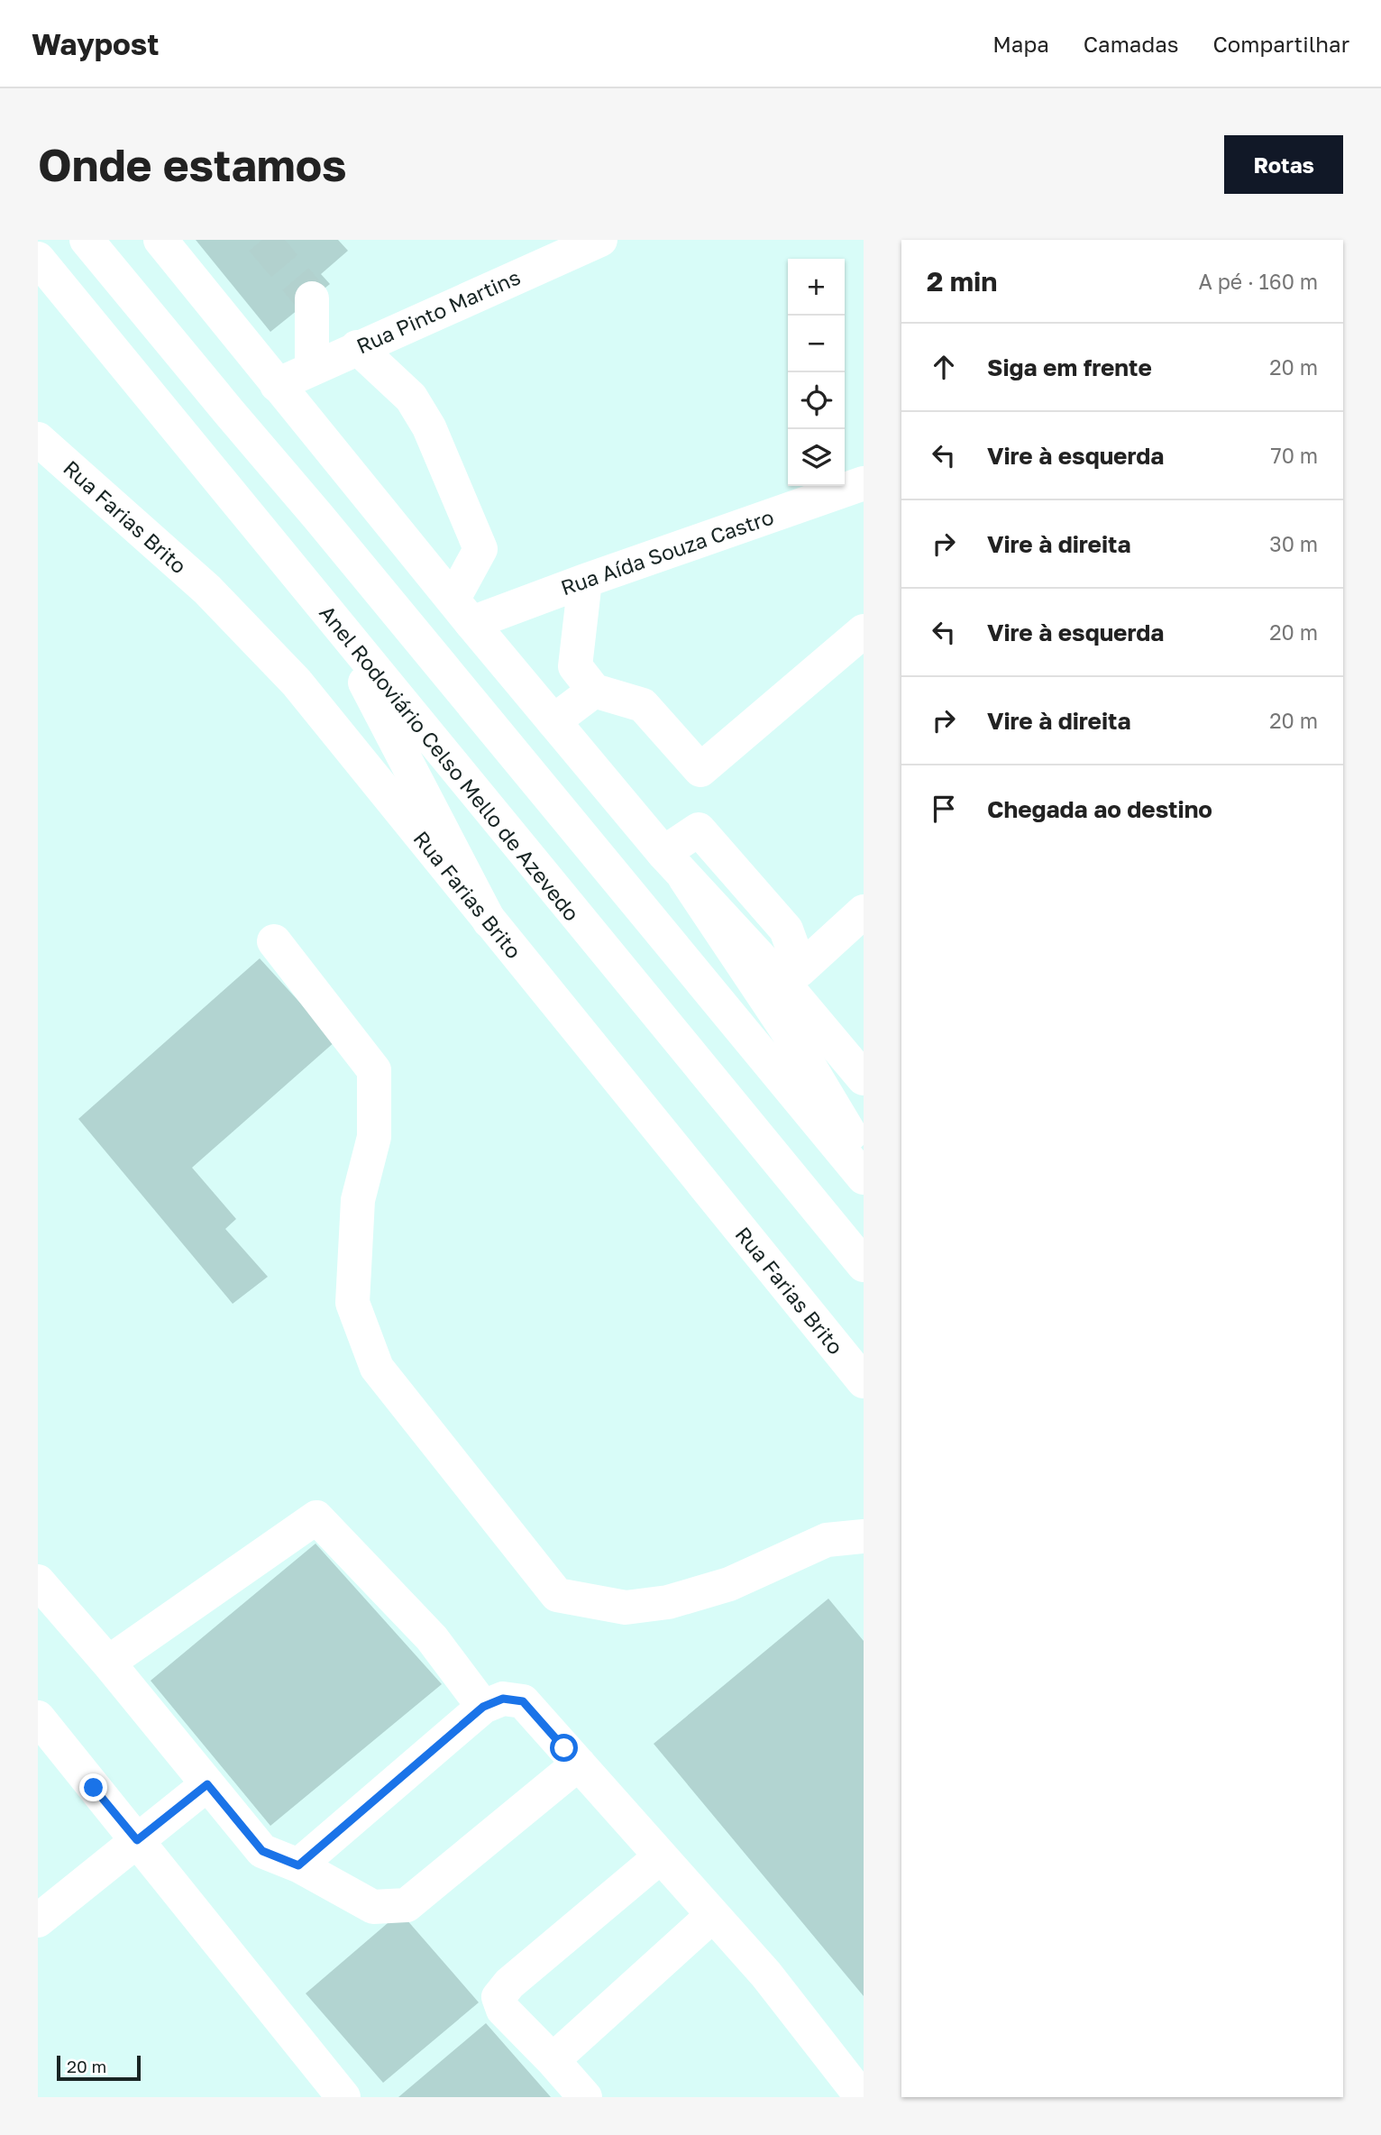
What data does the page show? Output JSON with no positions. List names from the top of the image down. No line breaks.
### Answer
{"streets":{"main road":["Rua Pinto Martins","Rua Farias Brito","Rua Aída Souza Castro","Anel Rodoviário Celso Mello de Azevedo"]},"scale_bar":"20 m","page":{"header":"Waypost","nav":["Mapa","Camadas","Compartilhar"],"buttons":"Rotas","title":"Onde estamos","heading":["2 min","A pé · 160 m"],"map_buttons":["+","−"],"list":[["Siga em frente","20 m"],["Vire à esquerda","70 m"],["Vire à direita","30 m"],["Vire à esquerda","20 m"],["Vire à direita","20 m"],"Chegada ao destino"],"scale":"20 m"}}
